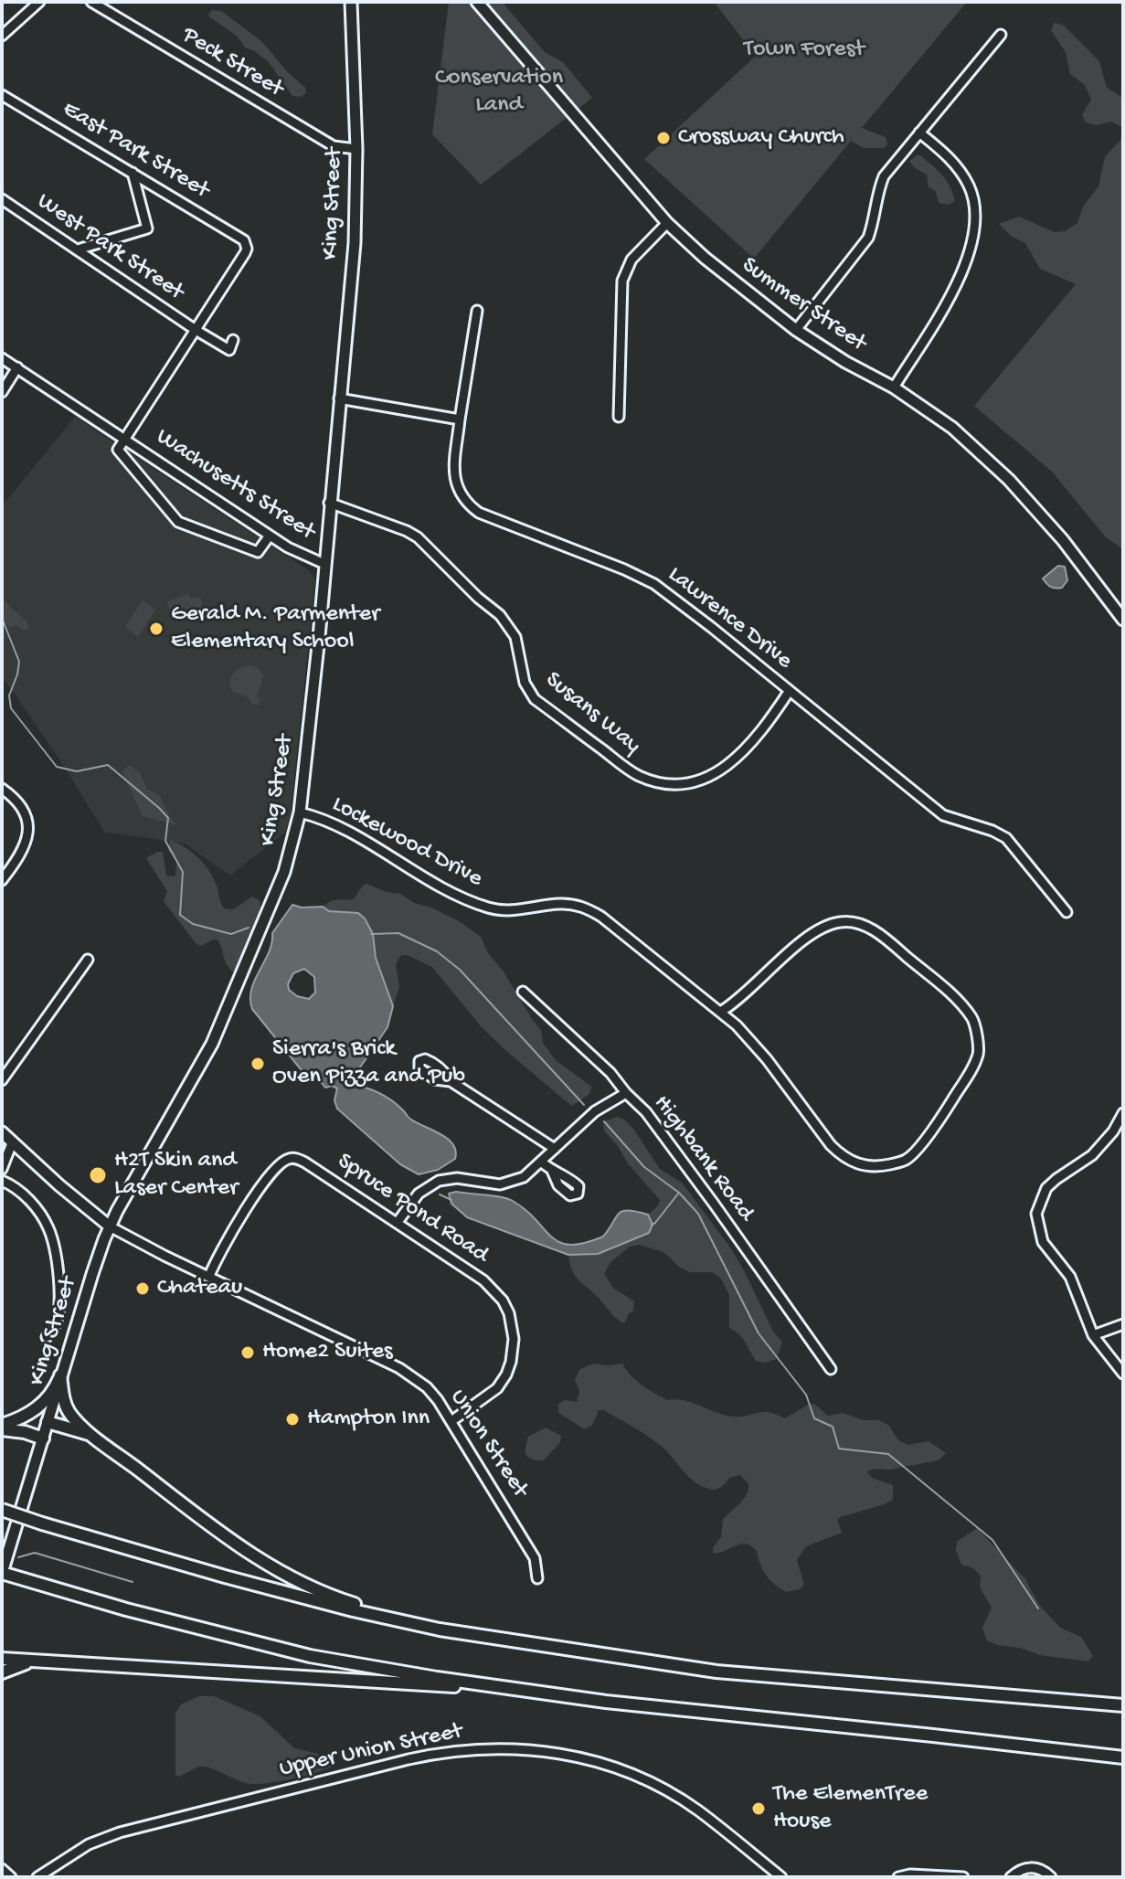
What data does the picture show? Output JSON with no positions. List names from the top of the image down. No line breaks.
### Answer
{"streets":{"main road":["King Street","Summer Street","Union Street"],"street":["Peck Street","East Park Street","West Park Street","Wachusetts Street","Lawrence Drive","Susans Way","Lockewood Drive","Highbank Road","Spruce Pond Road","Upper Union Street"]},"crossings":[["Peck Street","King Street"],["East Park Street","West Park Street"],["King Street","Wachusetts Street"],["King Street","Susans Way"],["King Street","Lockewood Drive"],["King Street","Union Street"],["Lawrence Drive","Susans Way"],["Spruce Pond Road","Union Street"]],"parks":["Town Forest","Conservation Land"],"places":["Crossway Church","Gerald M. Parmenter Elementary School","Sierra's Brick Oven Pizza and Pub","H2T Skin and Laser Center","Chateau","Home2 Suites","Hampton Inn","The ElemenTree House"]}
